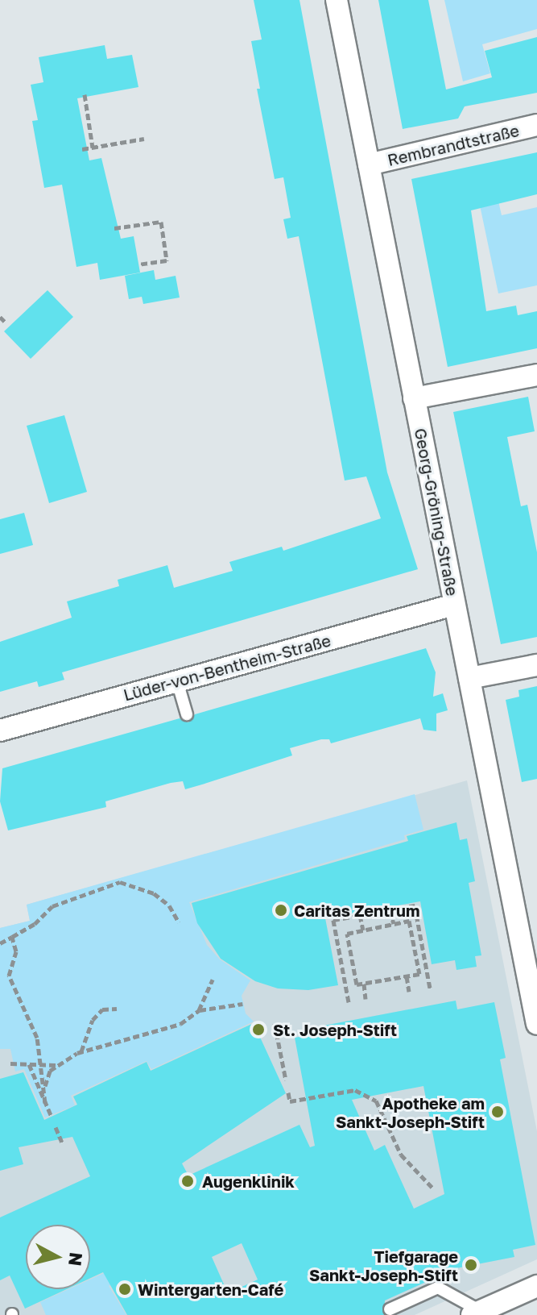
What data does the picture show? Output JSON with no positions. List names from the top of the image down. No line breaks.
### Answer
{"streets":{"street":["Rembrandtstraße","Georg-Gröning-Straße","Lüder-von-Bentheim-Straße"]},"crossings":[["Rembrandtstraße","Georg-Gröning-Straße"],["Georg-Gröning-Straße","Lüder-von-Bentheim-Straße"]],"places":["Caritas Zentrum","St. Joseph-Stift","Apotheke am Sankt-Joseph-Stift","Augenklinik","Tiefgarage Sankt-Joseph-Stift","Wintergarten-Café"],"north":"right"}
